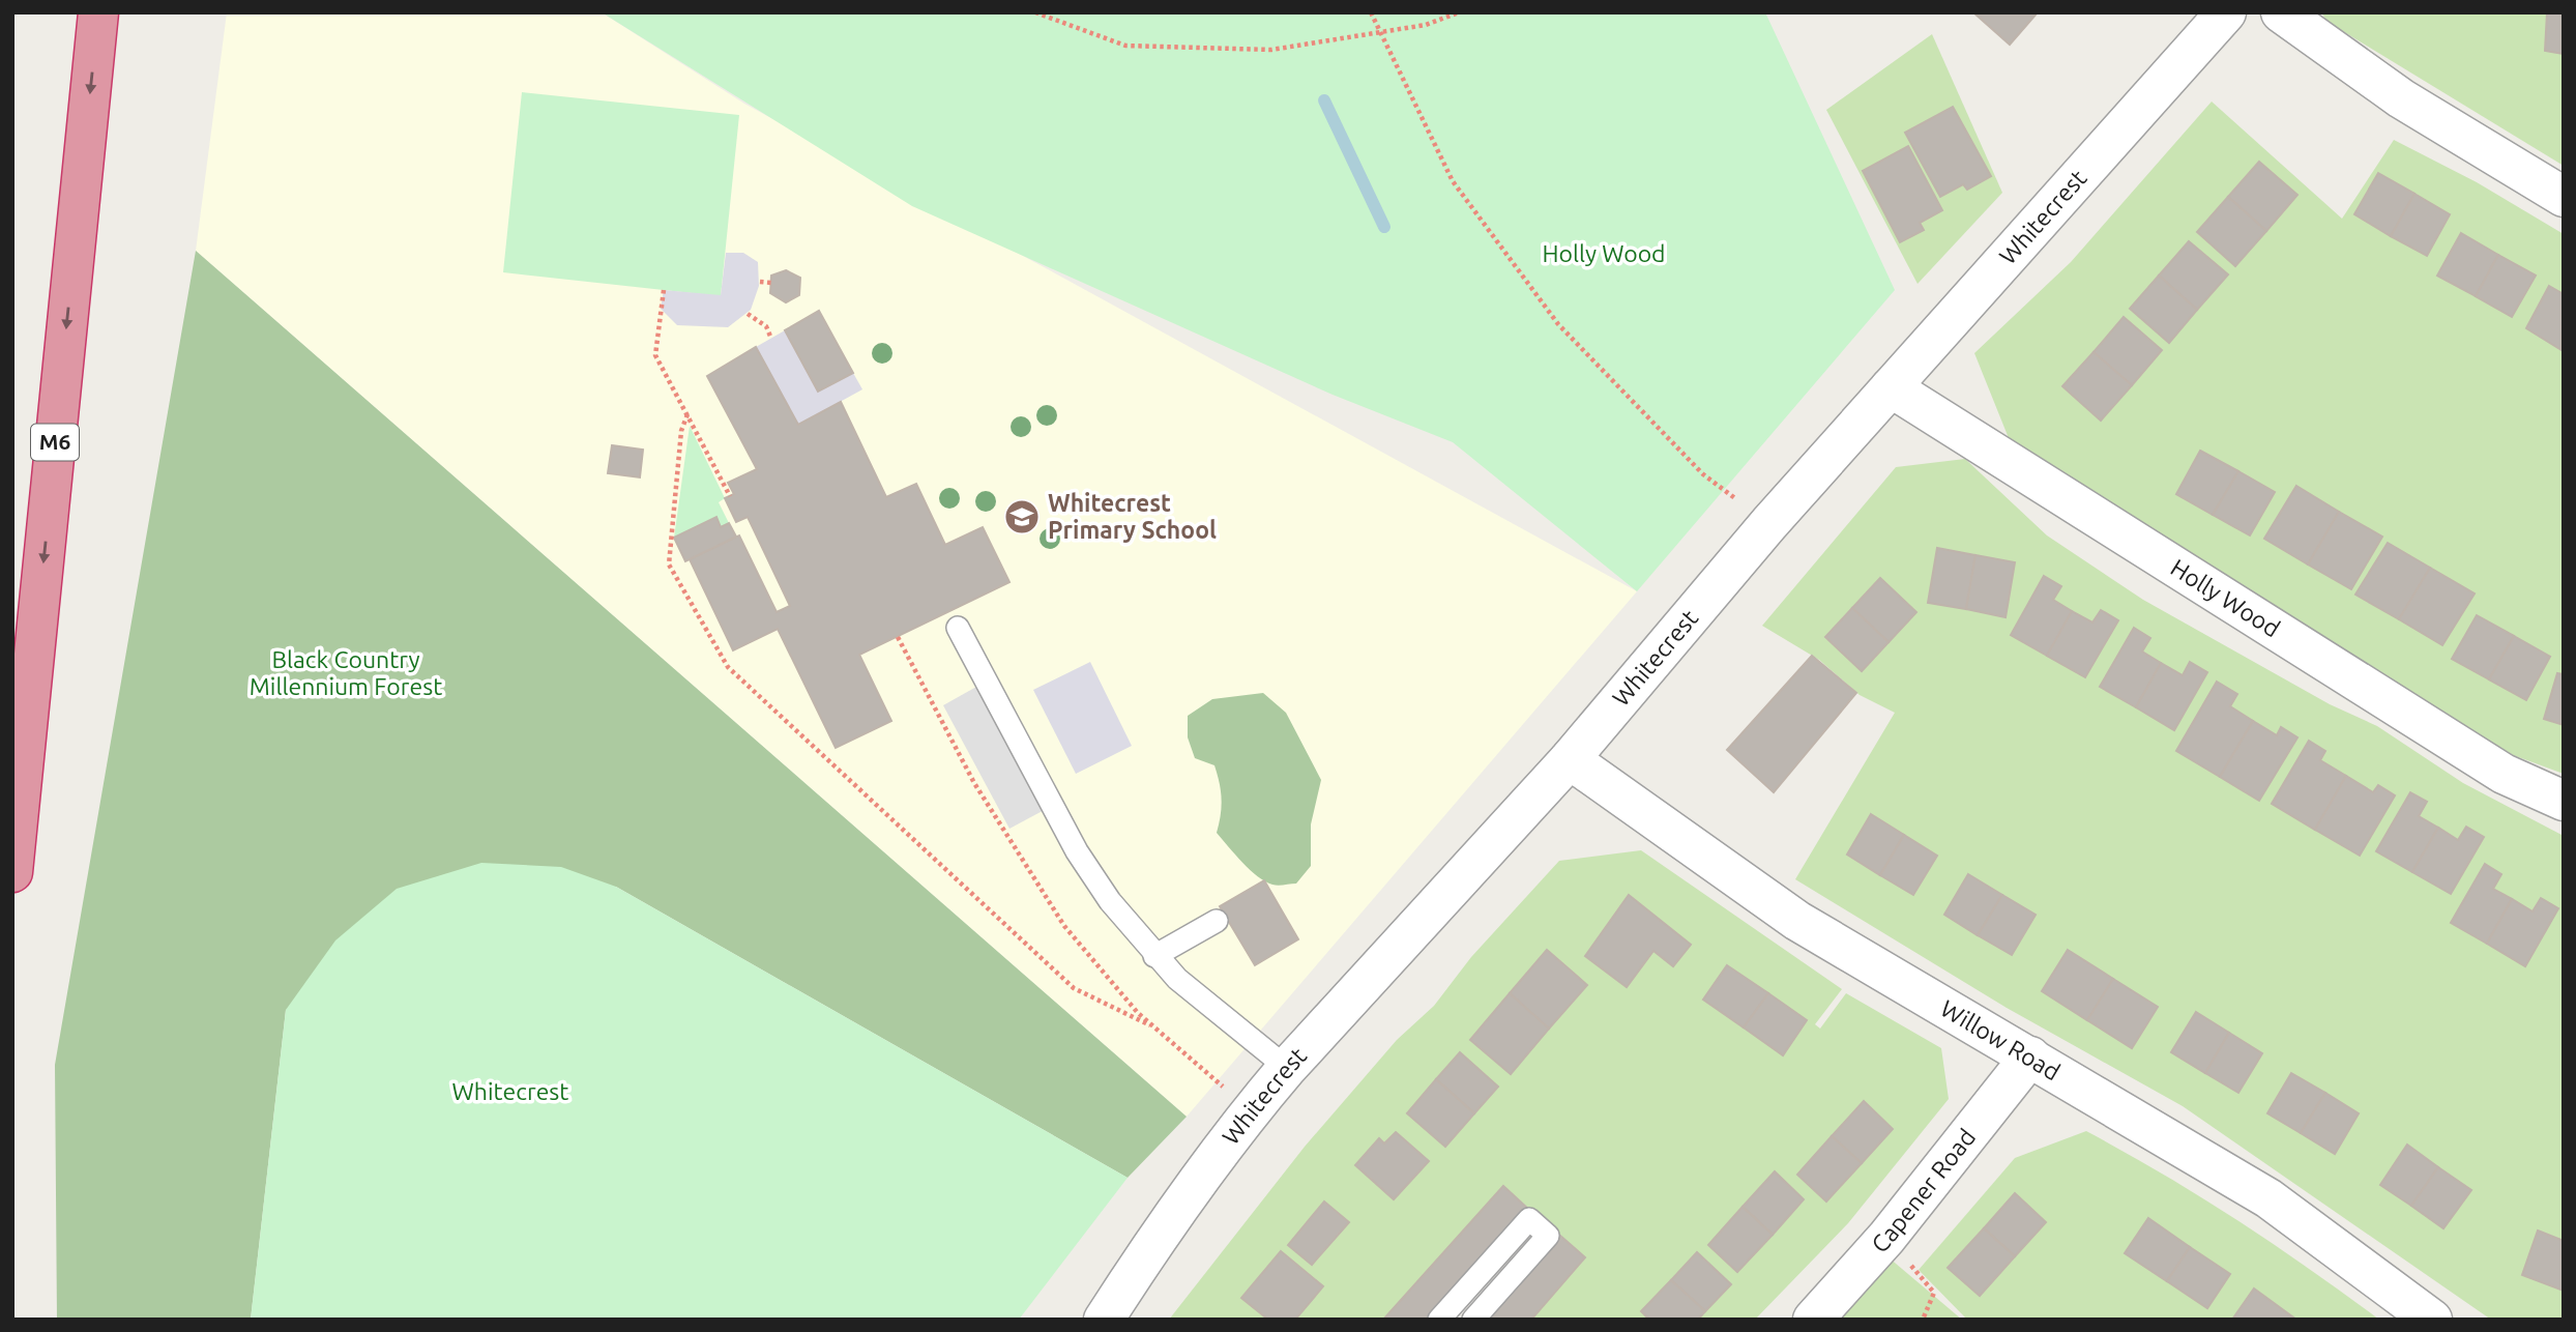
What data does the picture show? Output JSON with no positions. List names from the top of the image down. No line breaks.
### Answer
{"streets":{"highway":["M6"],"street":["Whitecrest","Holly Wood","Willow Road","Capener Road"]},"crossings":[["Whitecrest","Holly Wood"],["Whitecrest","Willow Road"],["Willow Road","Capener Road"]],"parks":["Holly Wood","Black Country Millennium Forest","Whitecrest"],"places":{"school or university":["Whitecrest Primary School"]}}
